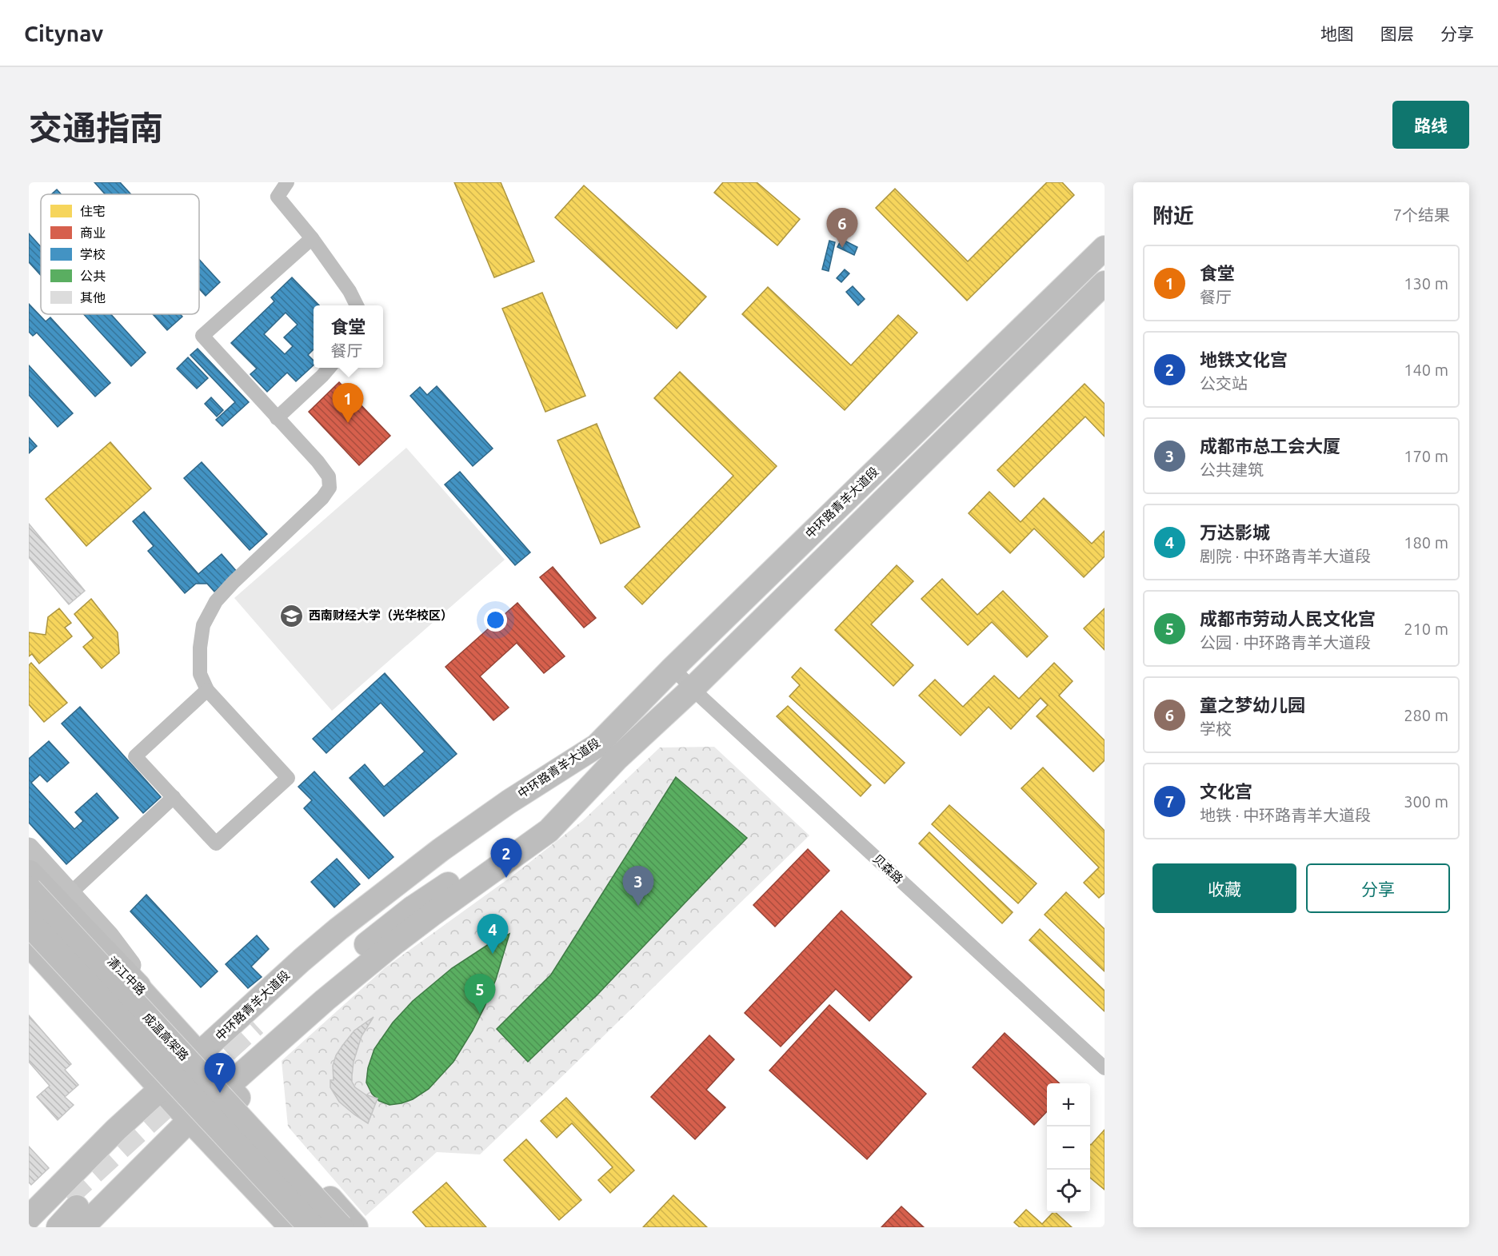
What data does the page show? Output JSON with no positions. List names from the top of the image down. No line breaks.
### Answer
{"streets":{"highway":["成温高架路"],"main road":["中环路青羊大道段","清江中路"],"street":["贝森路"]},"crossings":[["中环路青羊大道段","贝森路"],["中环路青羊大道段","清江中路"]],"places":{"school or university":["西南财经大学（光华校区）"]},"legend":["住宅","商业","学校","公共","其他"],"page":{"header":"Citynav","nav":["地图","图层","分享"],"title":"交通指南","buttons":["路线",["收藏","分享"]],"heading":["附近","7个结果"],"pins":["6","1","2","3","4","5","7"],"list":[{"mark":"1","name":"食堂","note":"餐厅","value":"130 m"},{"mark":"2","name":"地铁文化宫","note":"公交站","value":"140 m"},{"mark":"3","name":"成都市总工会大厦","note":"公共建筑","value":"170 m"},{"mark":"4","name":"万达影城","note":"剧院 · 中环路青羊大道段","value":"180 m"},{"mark":"5","name":"成都市劳动人民文化宫","note":"公园 · 中环路青羊大道段","value":"210 m"},{"mark":"6","name":"童之梦幼儿园","note":"学校","value":"280 m"},{"mark":"7","name":"文化宫","note":"地铁 · 中环路青羊大道段","value":"300 m"}],"popup":["食堂","餐厅"],"map_buttons":["+","−"]}}
